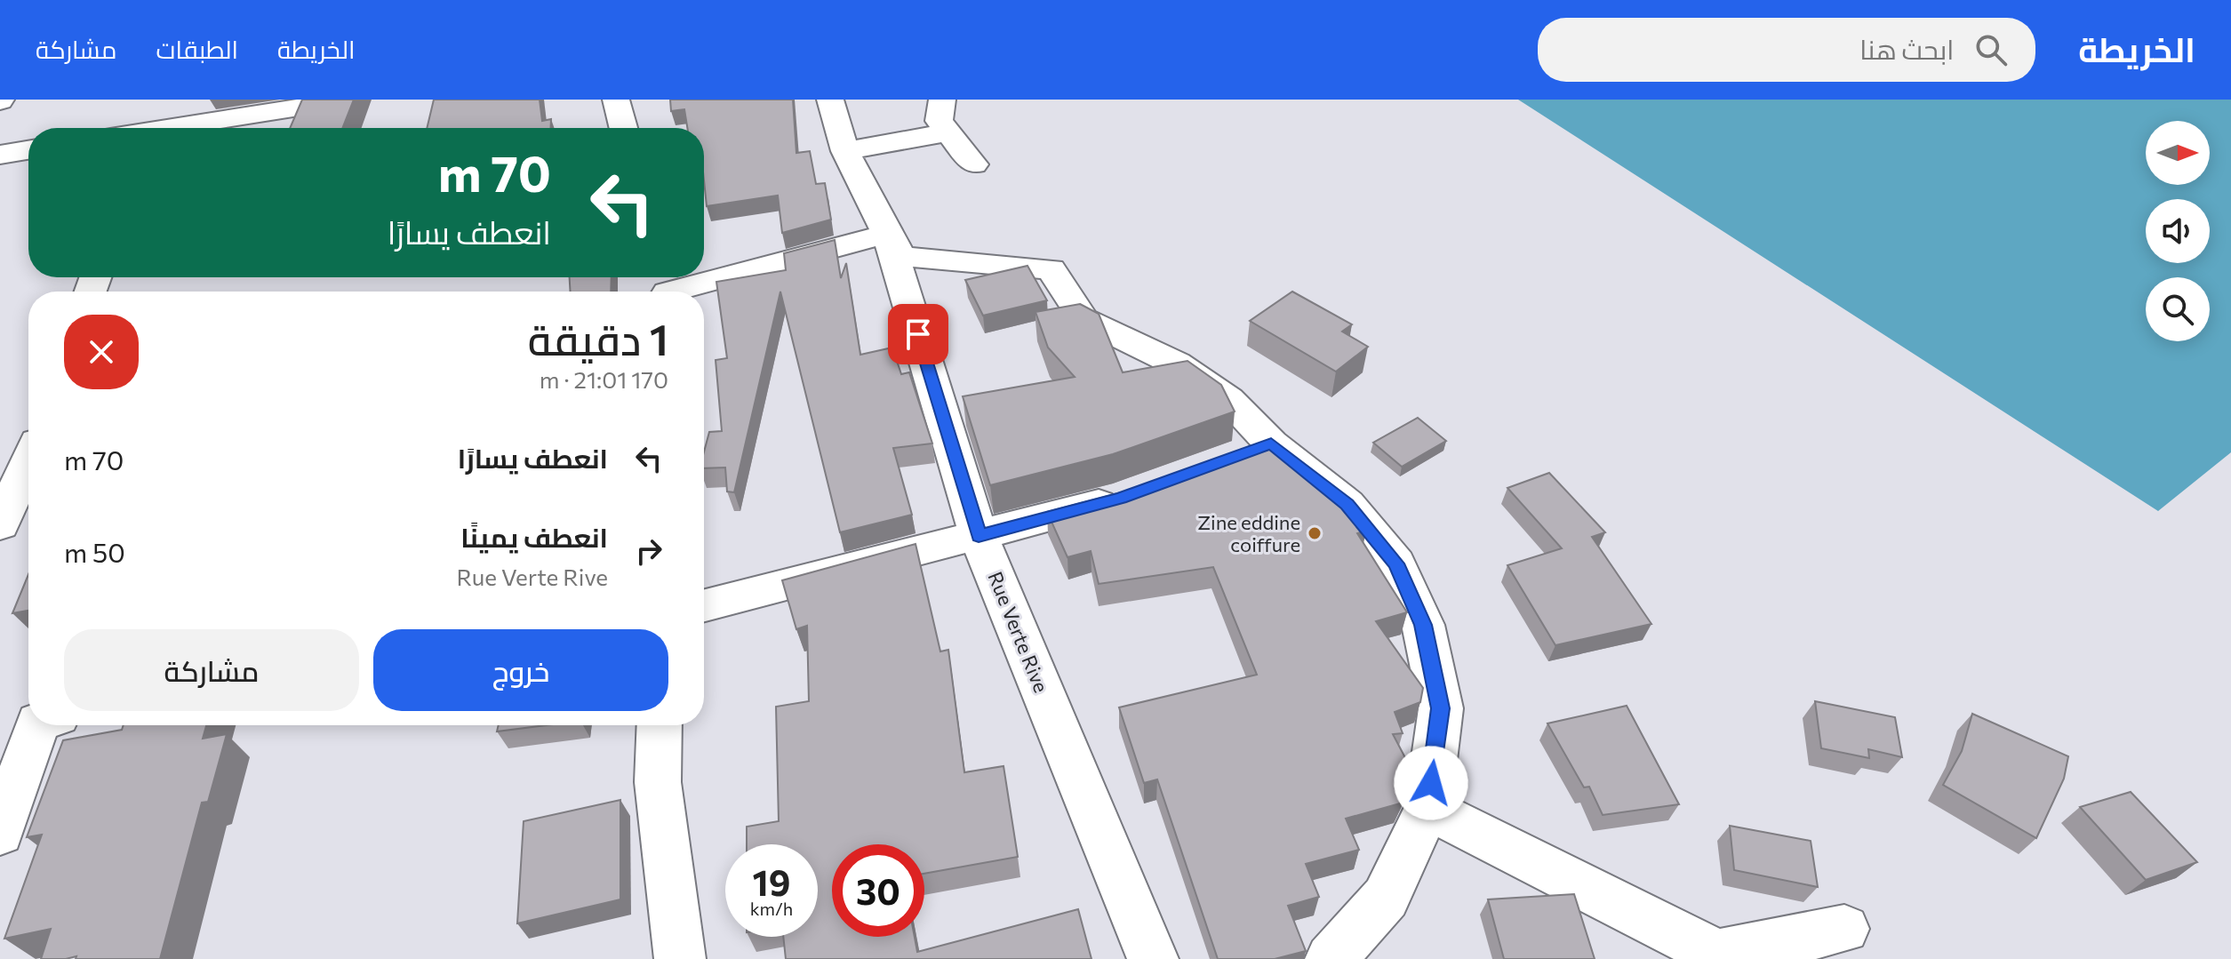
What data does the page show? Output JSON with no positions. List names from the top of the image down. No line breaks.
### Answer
{"streets":{"street":["Rue Verte Rive"]},"places":["Zine eddine coiffure"],"north":"right","page":{"header":"الخريطة","search":"ابحث هنا","nav":["الخريطة","الطبقات","مشاركة"],"turn":["70 m","انعطف يسارًا"],"heading":["1 دقيقة","170 m · 21:01"],"list":[{"name":"انعطف يسارًا","value":"70 m"},{"name":"انعطف يمينًا","note":"Rue Verte Rive","value":"50 m"}],"buttons":["خروج","مشاركة"],"speed":"19 km/h","limit":"30"}}
